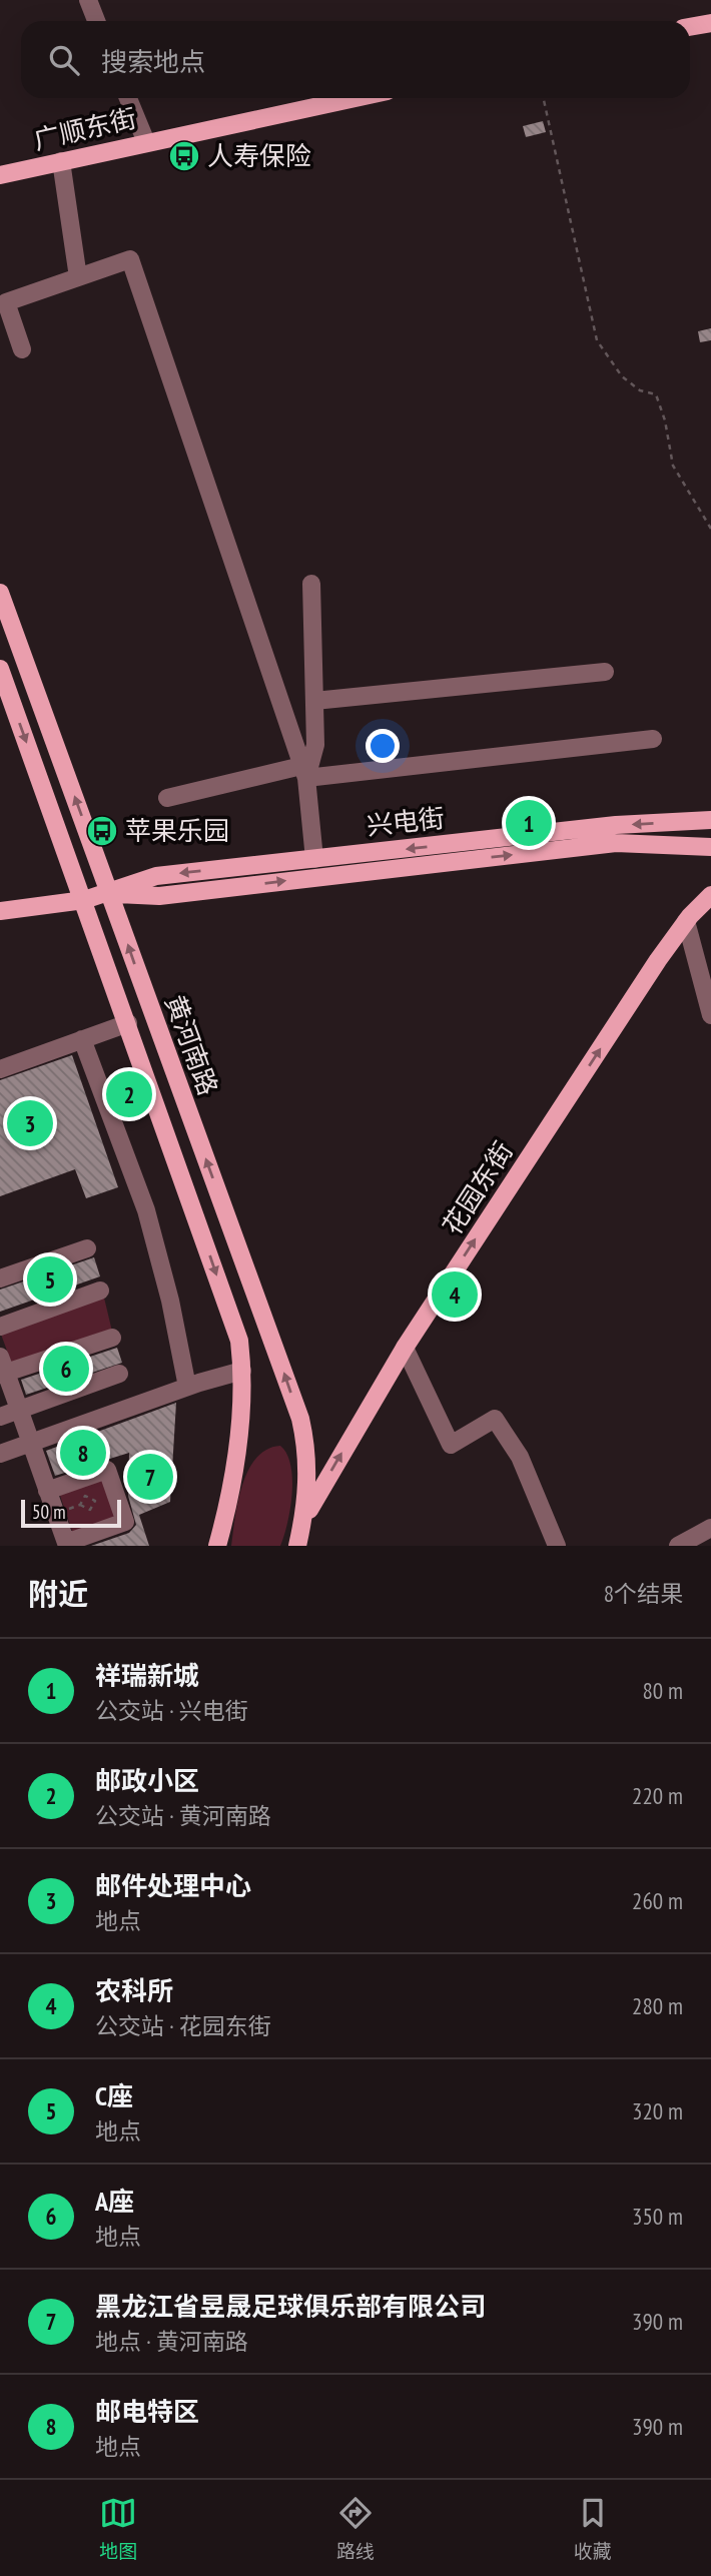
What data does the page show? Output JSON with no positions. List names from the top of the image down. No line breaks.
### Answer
{"streets":{"main road":["广顺东街","兴电街","黄河南路","花园东街"]},"crossings":[["兴电街","黄河南路"],["黄河南路","花园东街"]],"one_way":["花园东街"],"places":{"bus stop":["人寿保险","苹果乐园"]},"scale_bar":"50 m","page":{"search":"搜索地点","pins":["1","2","3","5","4","6","8","7"],"scale":"50 m","heading":["附近","8个结果"],"list":[{"mark":"1","name":"祥瑞新城","note":"公交站 · 兴电街","value":"80 m"},{"mark":"2","name":"邮政小区","note":"公交站 · 黄河南路","value":"220 m"},{"mark":"3","name":"邮件处理中心","note":"地点","value":"260 m"},{"mark":"4","name":"农科所","note":"公交站 · 花园东街","value":"280 m"},{"mark":"5","name":"C座","note":"地点","value":"320 m"},{"mark":"6","name":"A座","note":"地点","value":"350 m"},{"mark":"7","name":"黑龙江省昱晟足球俱乐部有限公司","note":"地点 · 黄河南路","value":"390 m"},{"mark":"8","name":"邮电特区","note":"地点","value":"390 m"}],"nav":["地图","路线","收藏"]}}
